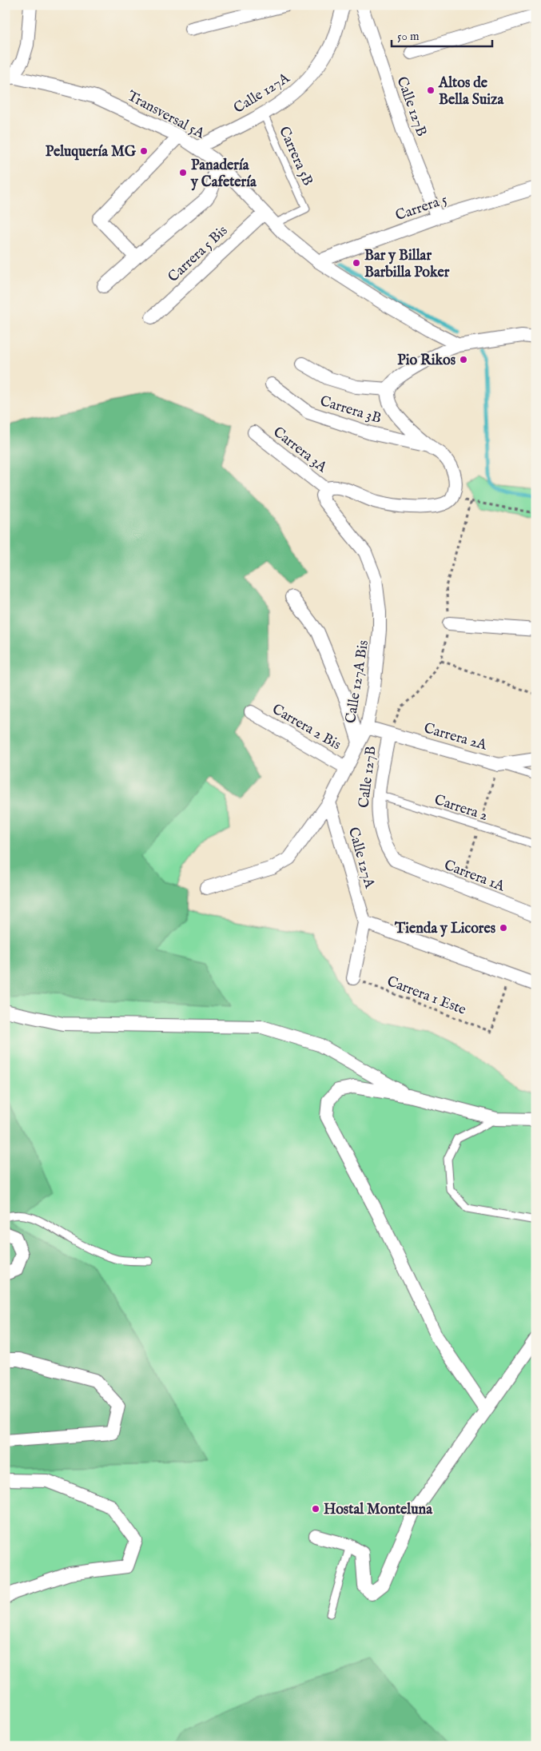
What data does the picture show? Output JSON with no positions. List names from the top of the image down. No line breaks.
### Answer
{"streets":{"street":["Calle 127A","Calle 127B","Transversal 5A","Carrera 5","Carrera 5 Bis","Carrera 3B","Carrera 3A","Calle 127A Bis","Carrera 2 Bis","Carrera 2A","Carrera 1A"],"lane":["Carrera 5B","Carrera 2"],"path":["Carrera 1 Este"]},"crossings":[["Calle 127A","Transversal 5A"],["Calle 127A","Carrera 5B"],["Calle 127A","Calle 127A Bis"],["Calle 127B","Carrera 5"],["Calle 127B","Carrera 2A"],["Calle 127B","Carrera 2"],["Calle 127B","Carrera 1A"],["Transversal 5A","Carrera 5B"],["Transversal 5A","Carrera 5"],["Transversal 5A","Carrera 5 Bis"],["Carrera 3A","Calle 127A Bis"],["Calle 127A Bis","Carrera 2 Bis"],["Calle 127A Bis","Carrera 2A"]],"places":["Altos de Bella Suiza","Peluquería MG","Panadería y Cafetería","Bar y Billar Barbilla Poker","Pio Rikos","Tienda y Licores","Hostal Monteluna"],"scale_bar":"50 m"}
